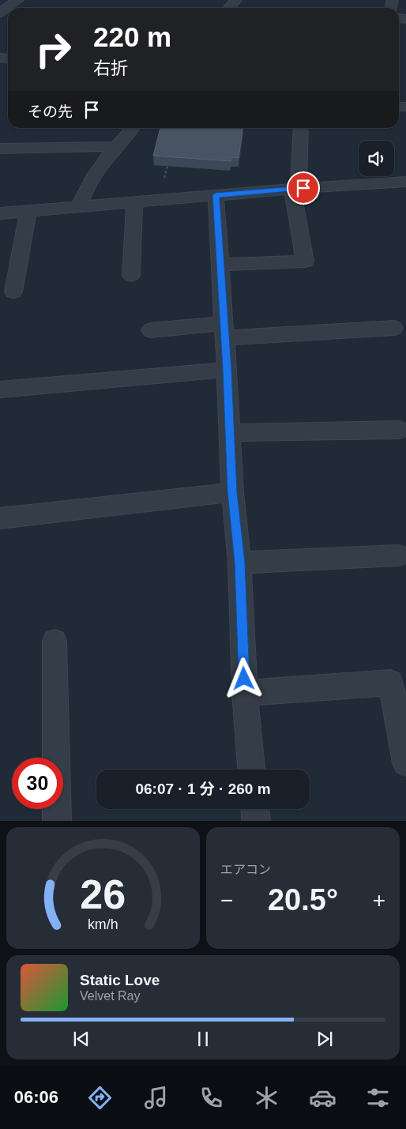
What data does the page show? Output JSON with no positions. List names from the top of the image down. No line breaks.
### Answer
{"page":{"turn":["220 m","右折"],"then":"その先","limit":"30","trip":"06:07 · 1 分 · 260 m","tile":"エアコン","heat":["−","20.5°","+"],"song":["Static Love","Velvet Ray"],"tabs":"06:06","gauge":["26","km/h"]}}
